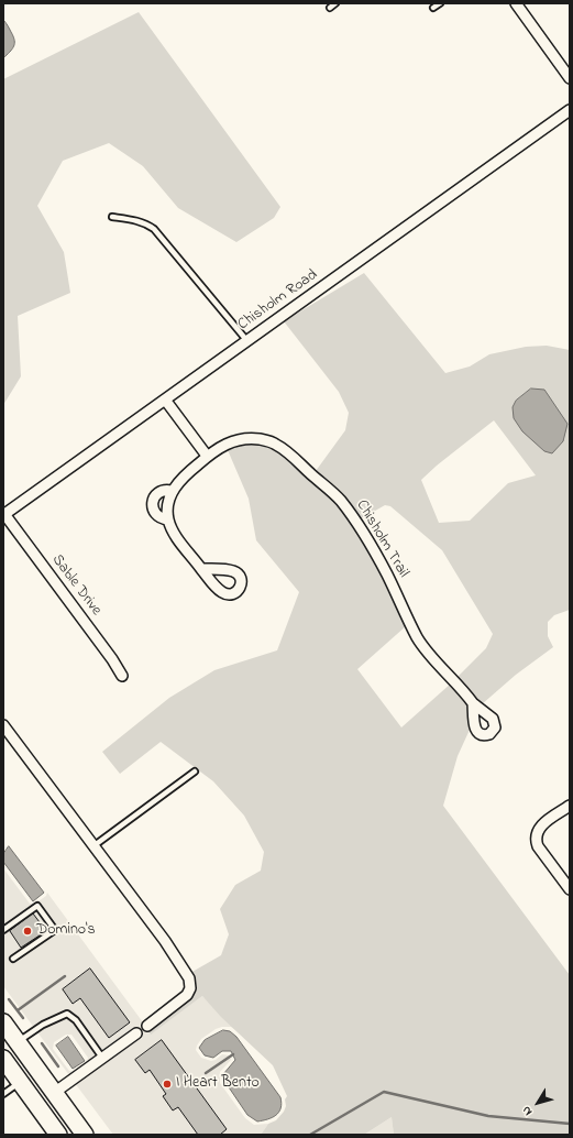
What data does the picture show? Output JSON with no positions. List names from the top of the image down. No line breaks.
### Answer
{"streets":{"street":["Chisholm Road","Chisholm Trail","Sable Drive"]},"crossings":[["Chisholm Road","Sable Drive"]],"places":["Domino's","I Heart Bento"],"north":"bottom left"}
